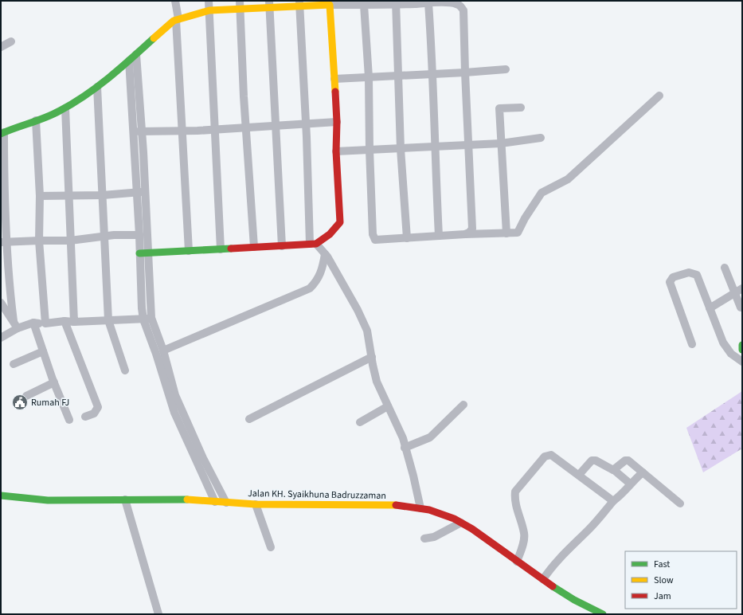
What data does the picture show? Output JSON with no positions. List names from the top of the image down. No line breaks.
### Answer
{"streets":{"street":["Jalan KH. Syaikhuna Badruzzaman"]},"places":{"public building":["Rumah FJ"]},"legend":["Fast","Slow","Jam"]}
